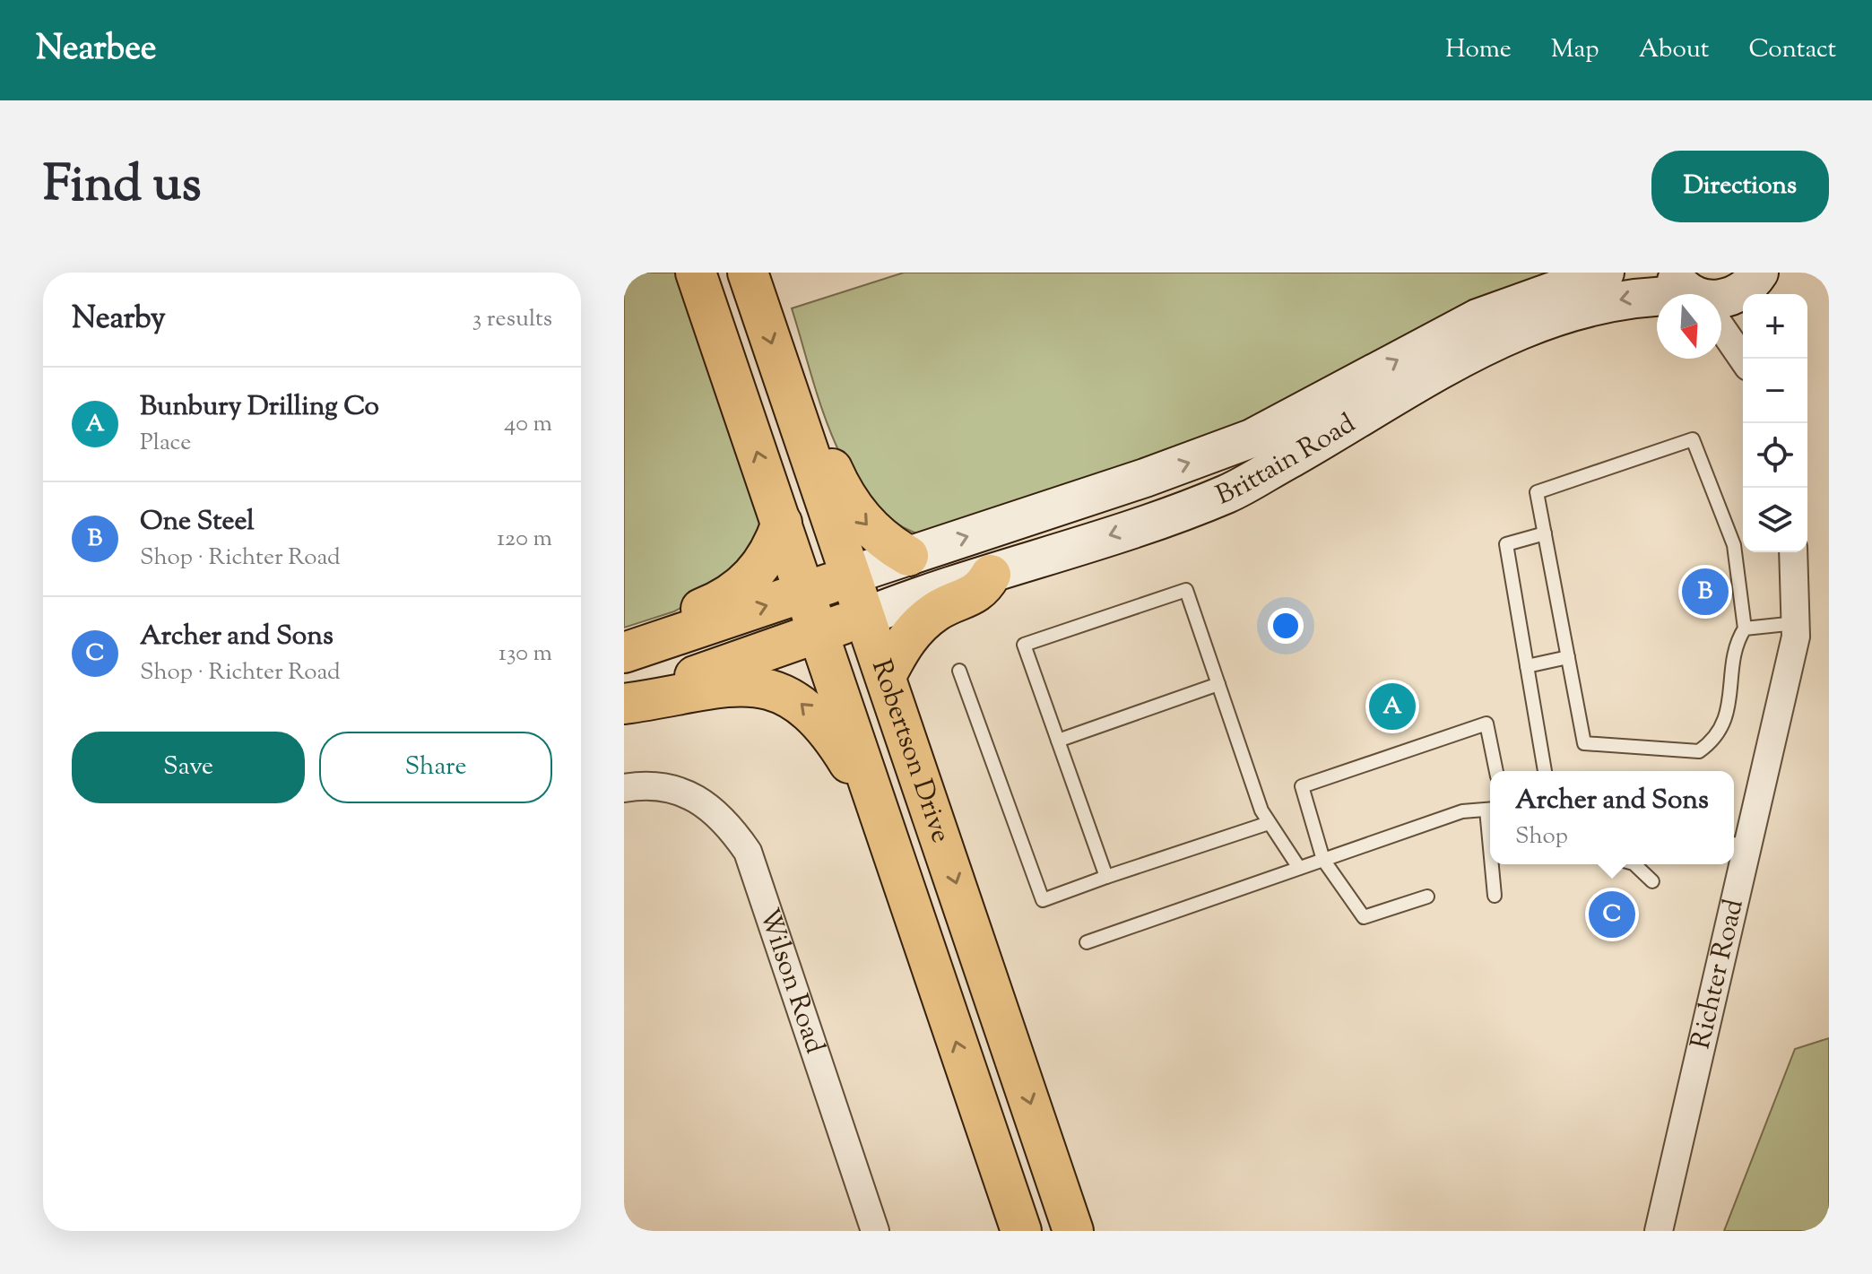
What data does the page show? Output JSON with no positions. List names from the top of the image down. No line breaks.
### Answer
{"streets":{"highway":["Robertson Drive"],"main road":["Brittain Road"],"street":["Richter Road","Wilson Road"]},"crossings":[["Brittain Road","Robertson Drive"]],"north":"bottom","page":{"header":"Nearbee","nav":["Home","Map","About","Contact"],"title":"Find us","buttons":["Directions",["Save","Share"]],"heading":["Nearby","3 results"],"map_buttons":["+","−"],"list":[{"mark":"A","name":"Bunbury Drilling Co","note":"Place","value":"40 m"},{"mark":"B","name":"One Steel","note":"Shop · Richter Road","value":"120 m"},{"mark":"C","name":"Archer and Sons","note":"Shop · Richter Road","value":"130 m"}],"pins":["B","A","C"],"popup":["Archer and Sons","Shop"]}}
